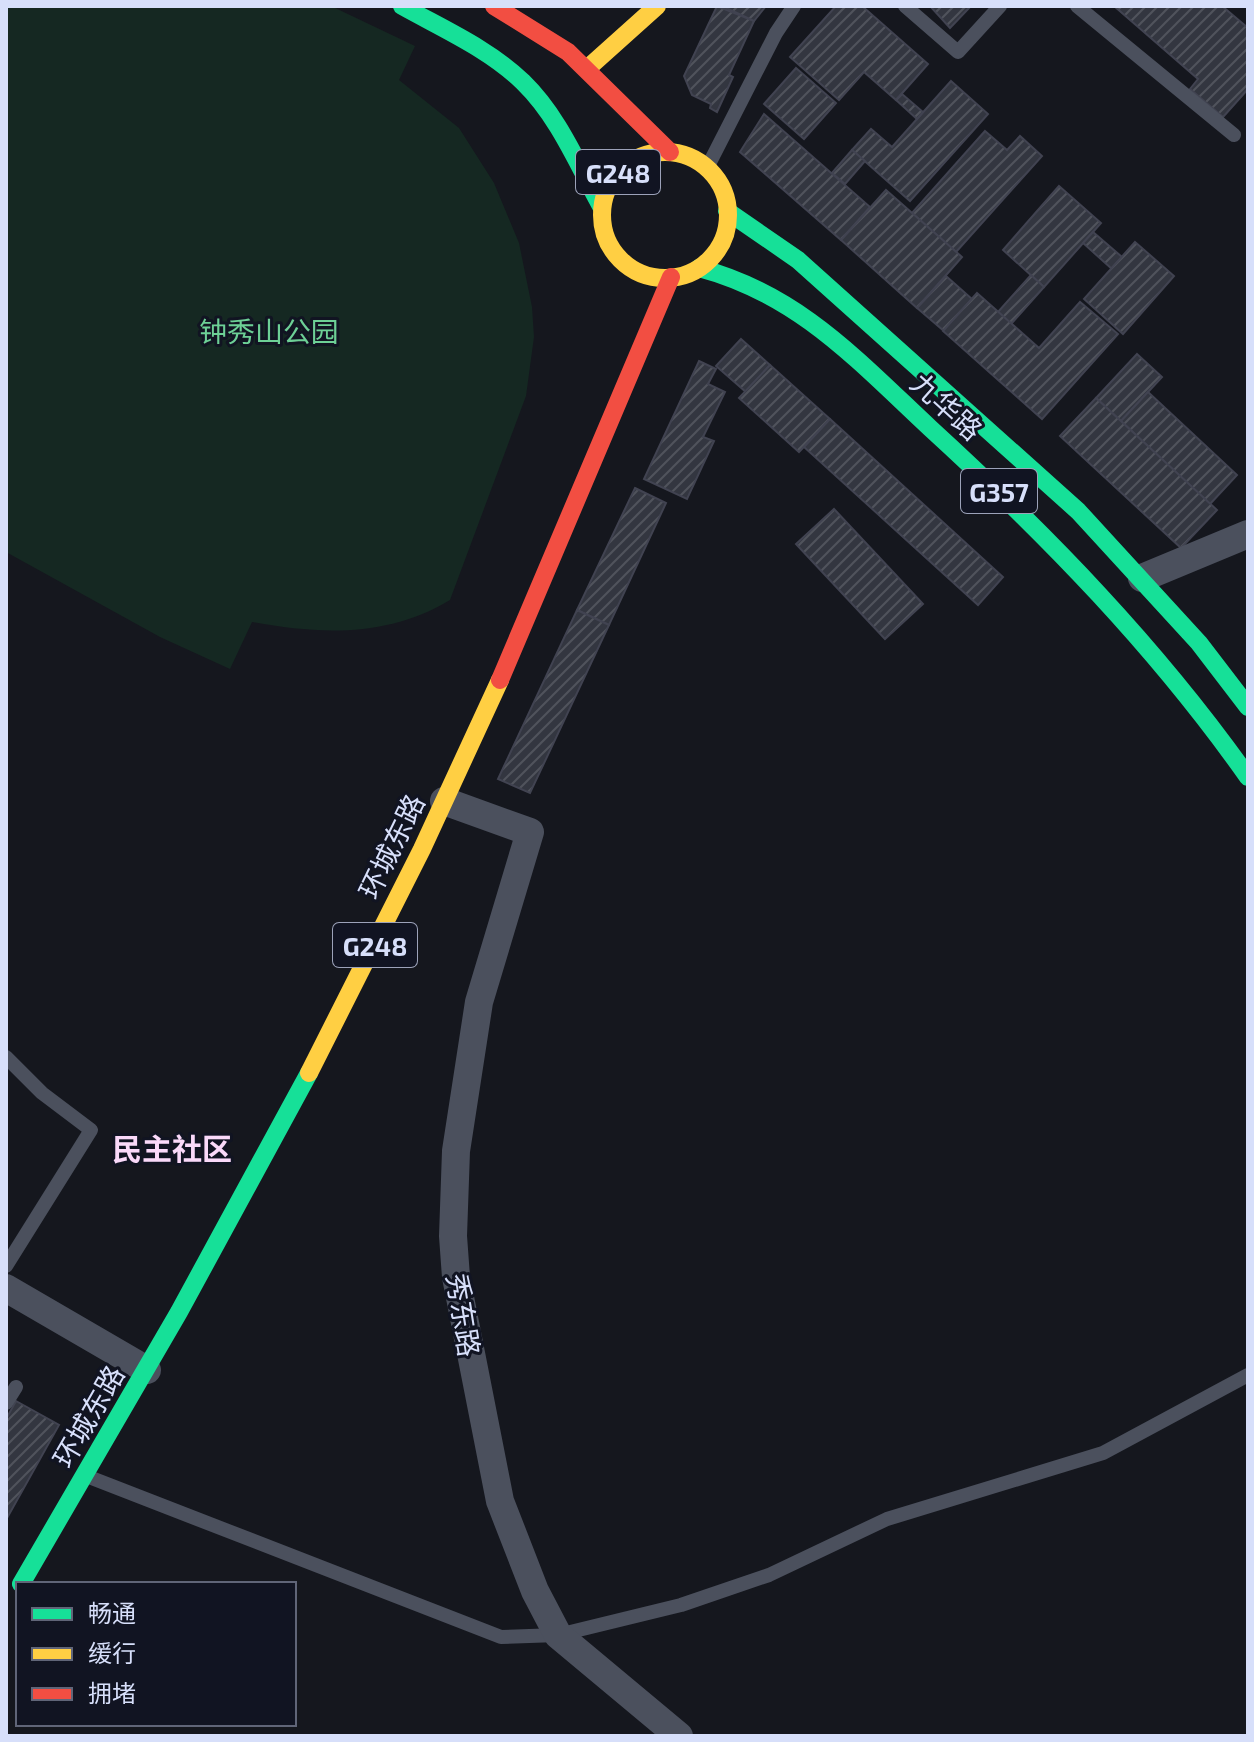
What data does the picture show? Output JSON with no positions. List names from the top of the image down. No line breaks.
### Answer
{"streets":{"main road":["G248","九华路","G357","环城东路"],"street":["秀东路"]},"crossings":[["G248","九华路"],["G248","环城东路"],["九华路","环城东路"],["环城东路","秀东路"]],"districts":["民主社区"],"parks":["钟秀山公园"],"legend":["畅通","缓行","拥堵"]}
